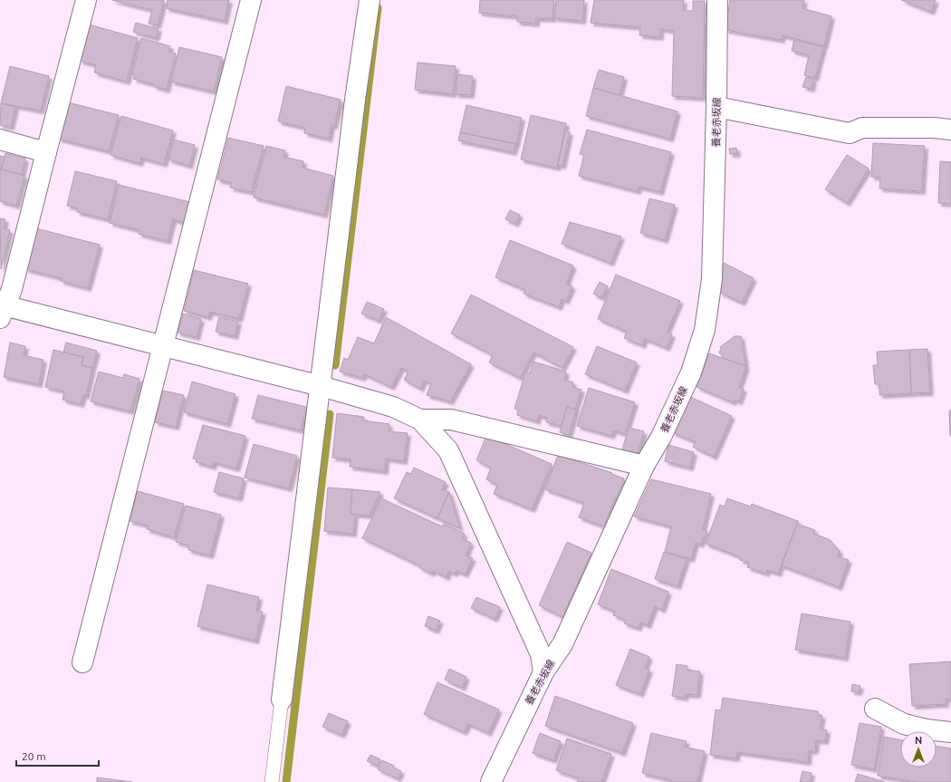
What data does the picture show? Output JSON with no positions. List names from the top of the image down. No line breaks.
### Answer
{"streets":{"street":["養老赤坂線"]},"scale_bar":"20 m","north":"top"}
